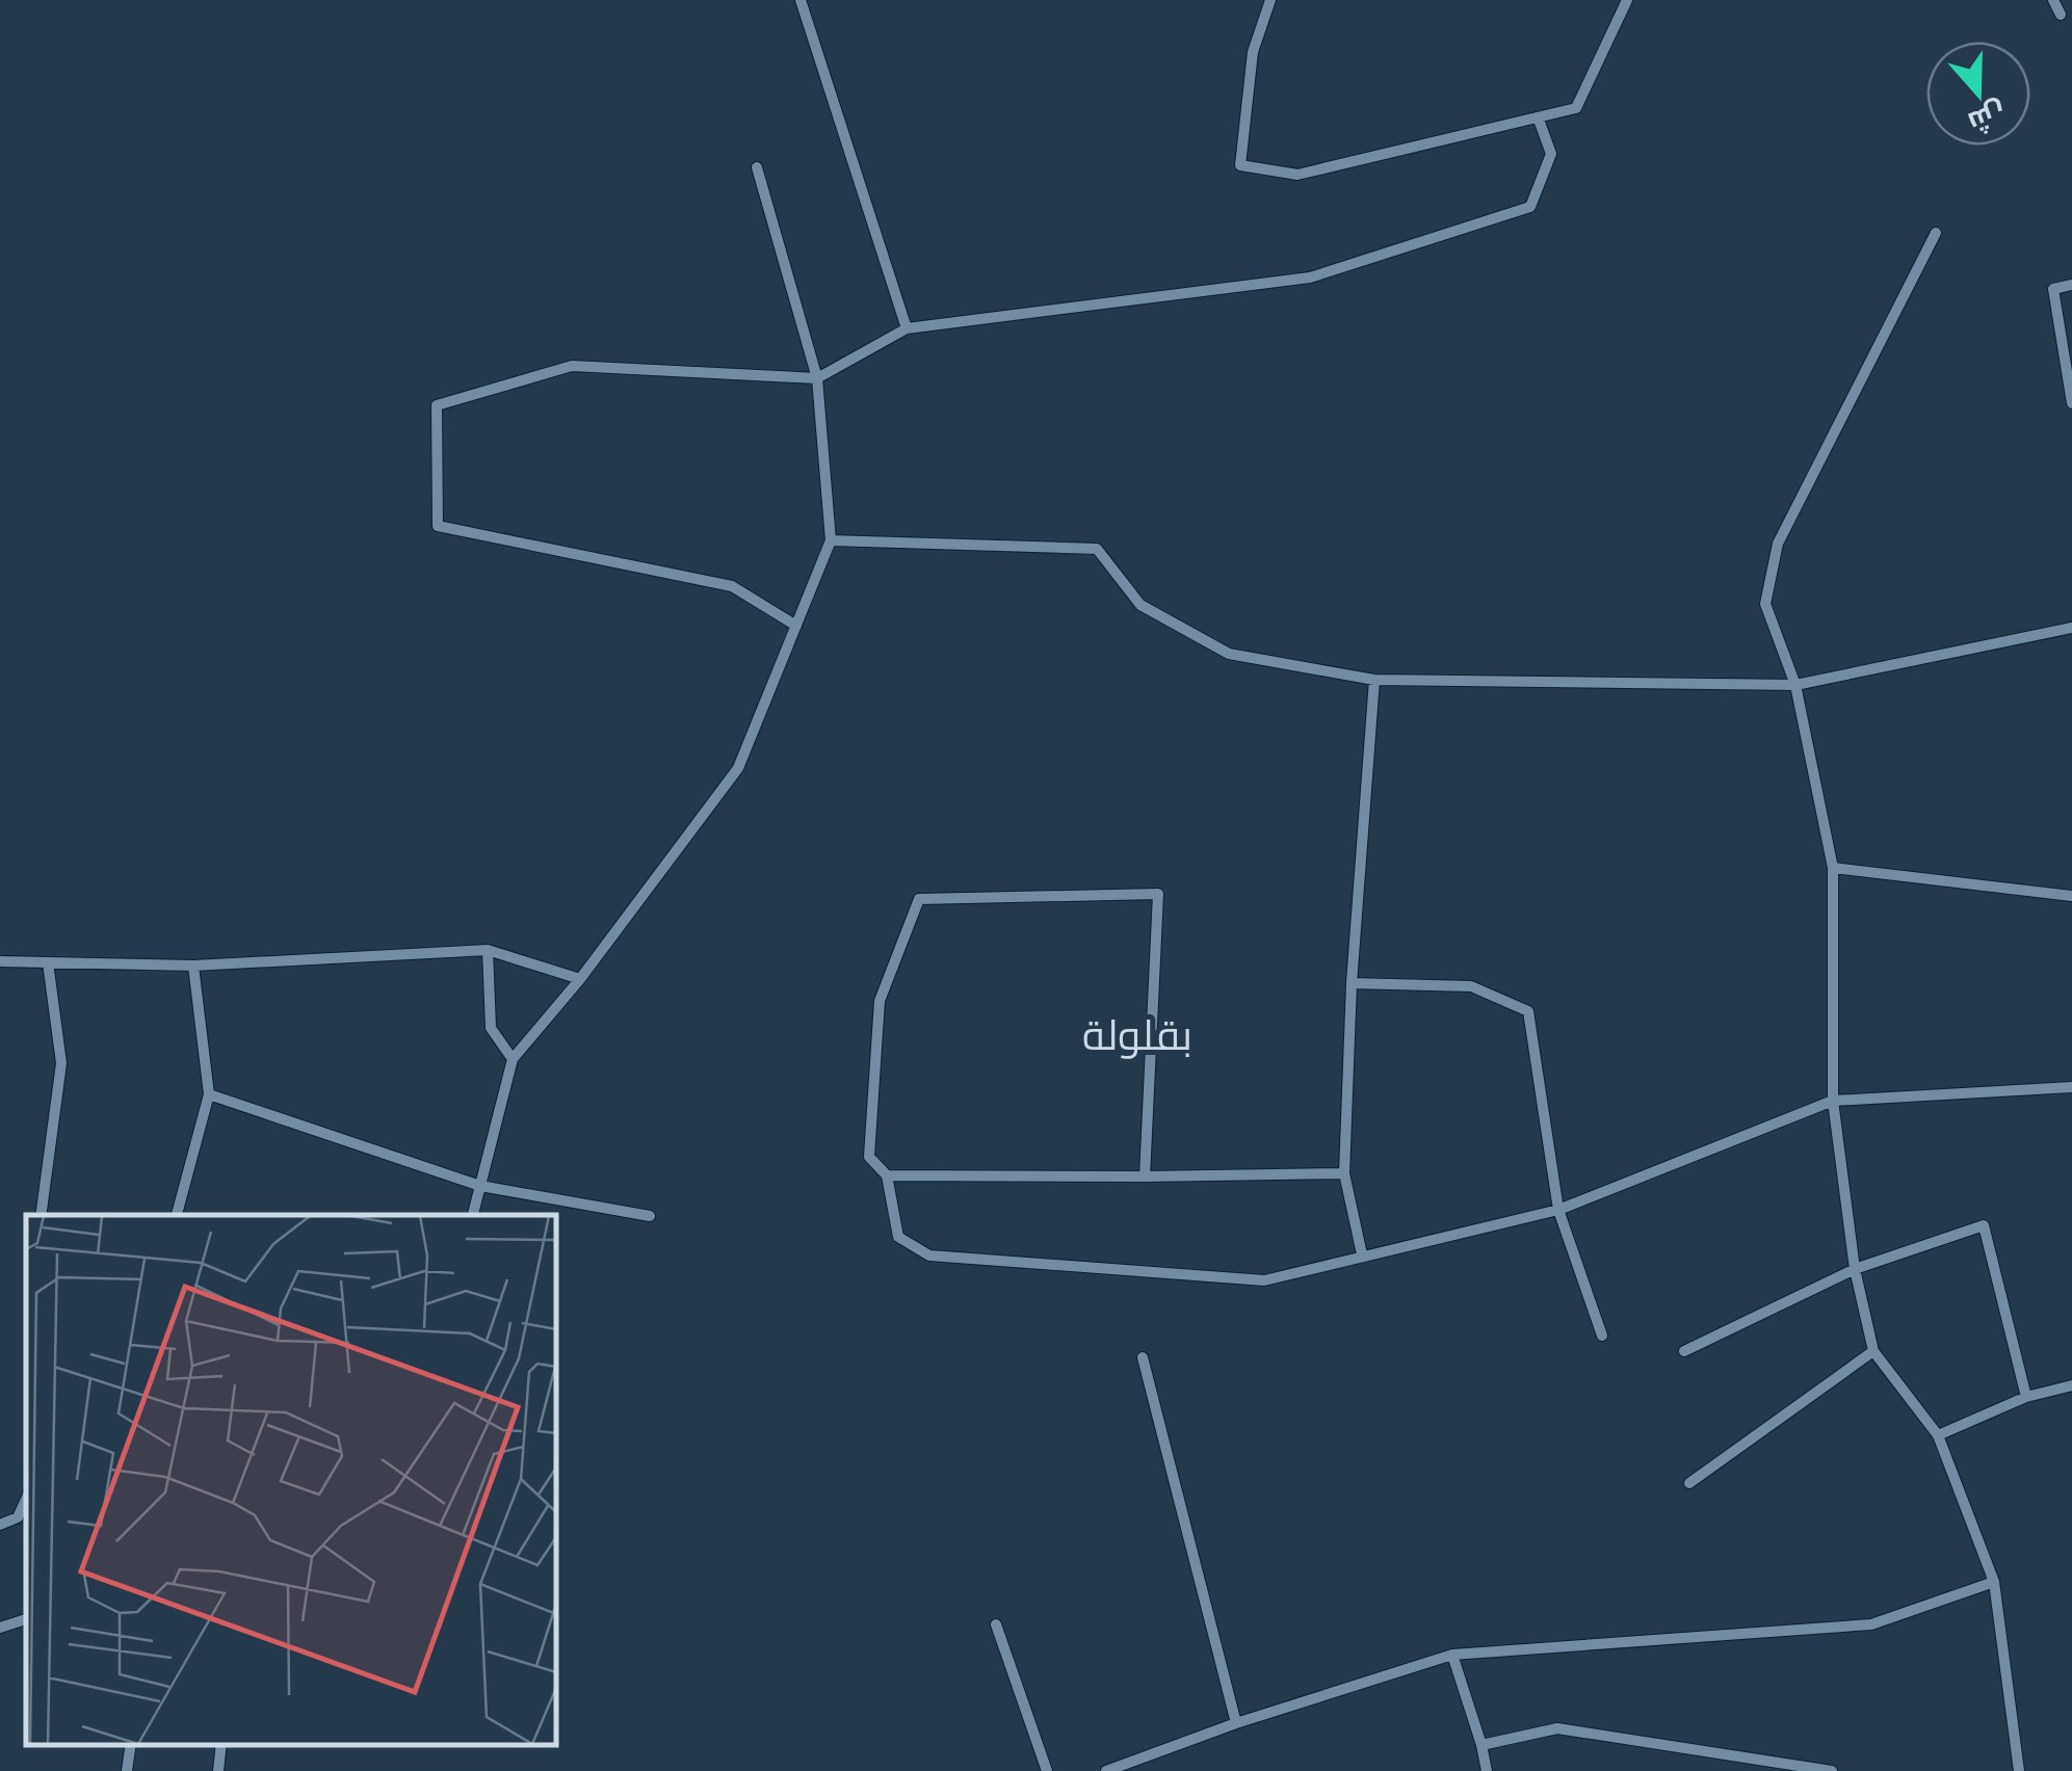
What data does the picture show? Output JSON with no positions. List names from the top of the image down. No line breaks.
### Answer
{"districts":["بقلولة"],"north":"bottom"}
